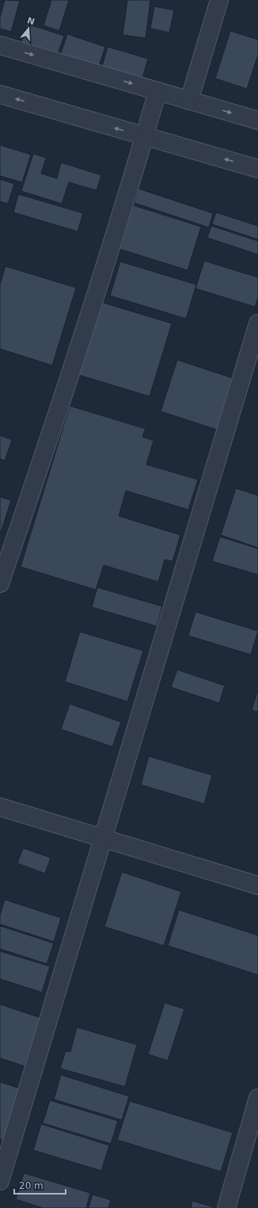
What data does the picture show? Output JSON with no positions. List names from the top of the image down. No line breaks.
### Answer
{"scale_bar":"20 m","north":"top"}
